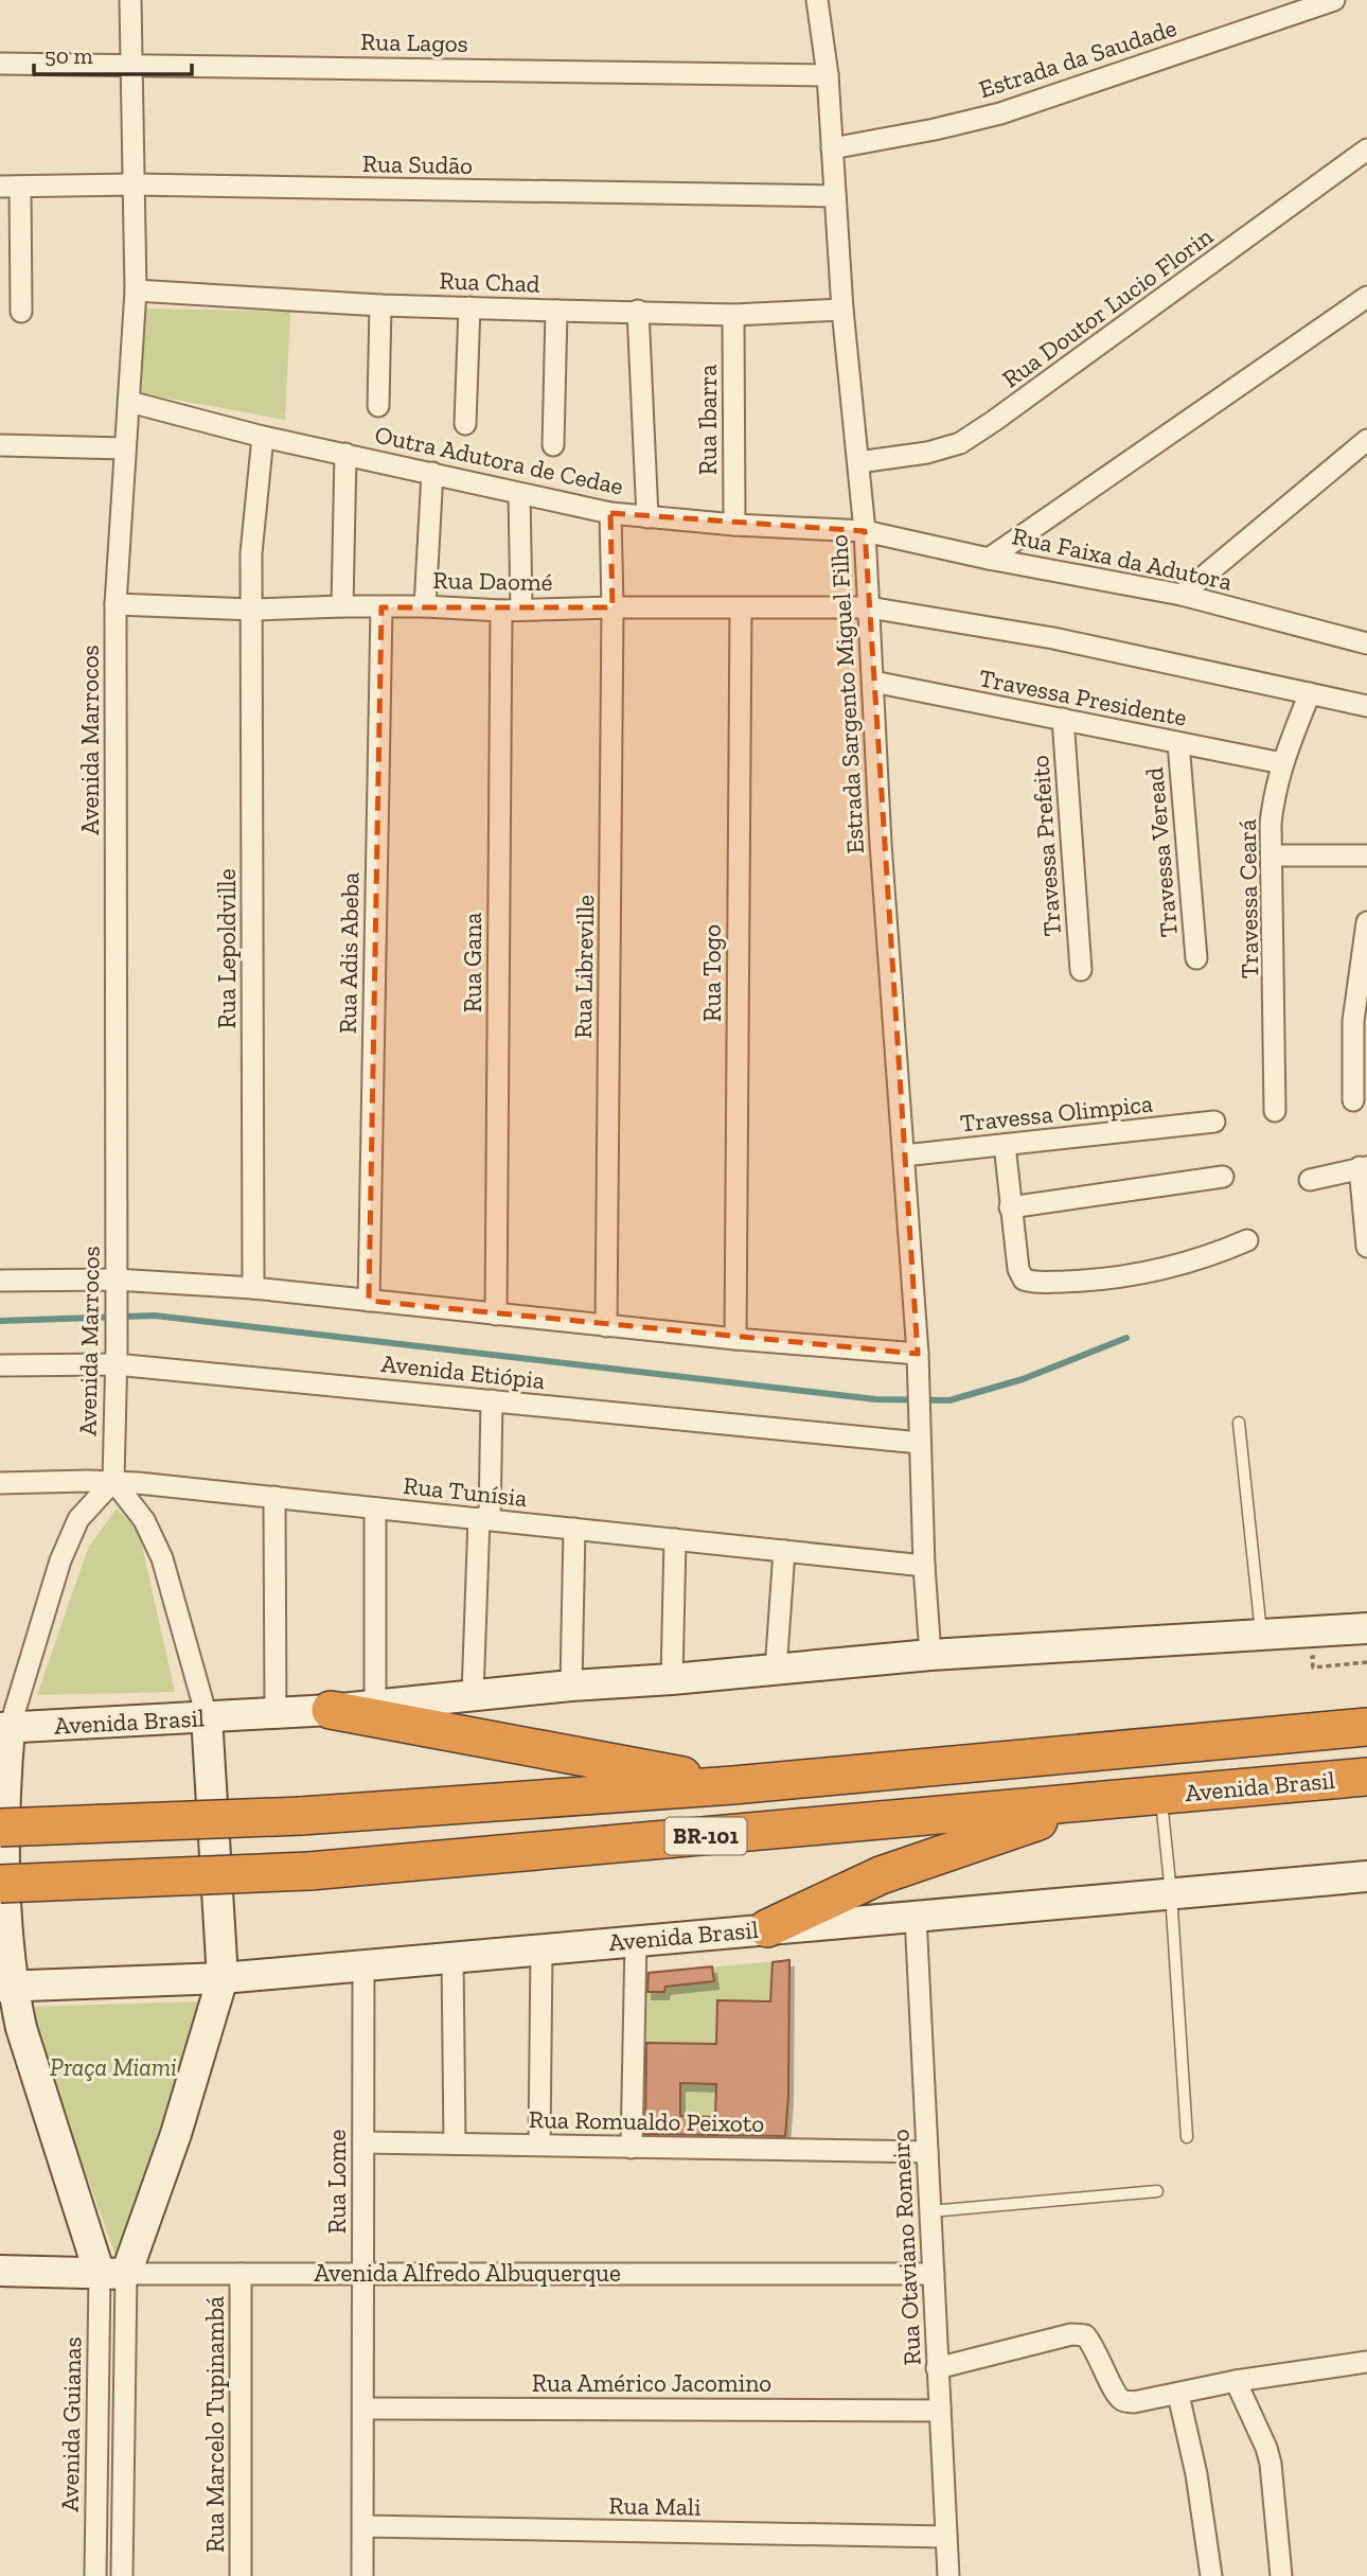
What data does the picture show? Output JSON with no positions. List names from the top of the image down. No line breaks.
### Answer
{"streets":{"highway":["Avenida Brasil","BR-101"],"street":["Rua Lagos","Estrada da Saudade","Rua Sudão","Rua Chad","Rua Doutor Lucio Florin","Rua Ibarra","Outra Adutora de Cedae","Rua Faixa da Adutora","Rua Daomé","Estrada Sargento Miguel Filho","Travessa Presidente","Avenida Marrocos","Travessa Prefeito","Travessa Veread","Travessa Ceará","Rua Lepoldville","Rua Adis Abeba","Rua Gana","Rua Libreville","Rua Togo","Travessa Olimpica","Avenida Etiópia","Rua Tunísia","Rua Romualdo Peixoto","Rua Lome","Rua Otaviano Romeiro","Avenida Alfredo Albuquerque","Rua Américo Jacomino","Avenida Guianas","Rua Marcelo Tupinambá","Rua Mali"]},"crossings":[["Rua Lagos","Estrada Sargento Miguel Filho"],["Rua Lagos","Avenida Marrocos"],["Estrada da Saudade","Estrada Sargento Miguel Filho"],["Rua Sudão","Estrada Sargento Miguel Filho"],["Rua Sudão","Avenida Marrocos"],["Rua Chad","Rua Ibarra"],["Rua Chad","Estrada Sargento Miguel Filho"],["Rua Chad","Avenida Marrocos"],["Rua Doutor Lucio Florin","Estrada Sargento Miguel Filho"],["Rua Ibarra","Outra Adutora de Cedae"],["Outra Adutora de Cedae","Rua Faixa da Adutora"],["Outra Adutora de Cedae","Estrada Sargento Miguel Filho"],["Outra Adutora de Cedae","Avenida Marrocos"],["Outra Adutora de Cedae","Rua Lepoldville"],["Outra Adutora de Cedae","Rua Gana"],["Outra Adutora de Cedae","Rua Libreville"],["Rua Faixa da Adutora","Estrada Sargento Miguel Filho"],["Rua Daomé","Estrada Sargento Miguel Filho"],["Rua Daomé","Avenida Marrocos"],["Rua Daomé","Rua Lepoldville"],["Rua Daomé","Rua Adis Abeba"],["Rua Daomé","Rua Gana"],["Rua Daomé","Rua Libreville"],["Rua Daomé","Rua Togo"],["Estrada Sargento Miguel Filho","Travessa Presidente"],["Estrada Sargento Miguel Filho","Travessa Olimpica"],["Estrada Sargento Miguel Filho","Avenida Etiópia"],["Travessa Presidente","Travessa Prefeito"],["Travessa Presidente","Travessa Veread"],["Travessa Presidente","Travessa Ceará"],["Avenida Marrocos","Avenida Etiópia"],["Avenida Marrocos","Rua Tunísia"],["Avenida Brasil","Rua Lome"],["Avenida Brasil","Rua Otaviano Romeiro"],["Rua Romualdo Peixoto","Rua Lome"],["Rua Romualdo Peixoto","Rua Otaviano Romeiro"],["Rua Lome","Avenida Alfredo Albuquerque"],["Rua Lome","Rua Américo Jacomino"],["Rua Lome","Rua Mali"],["Rua Otaviano Romeiro","Avenida Alfredo Albuquerque"],["Rua Otaviano Romeiro","Rua Américo Jacomino"],["Rua Otaviano Romeiro","Rua Mali"],["Avenida Alfredo Albuquerque","Avenida Guianas"],["Avenida Alfredo Albuquerque","Rua Marcelo Tupinambá"]],"parks":["Praça Miami"],"scale_bar":"50 m"}
